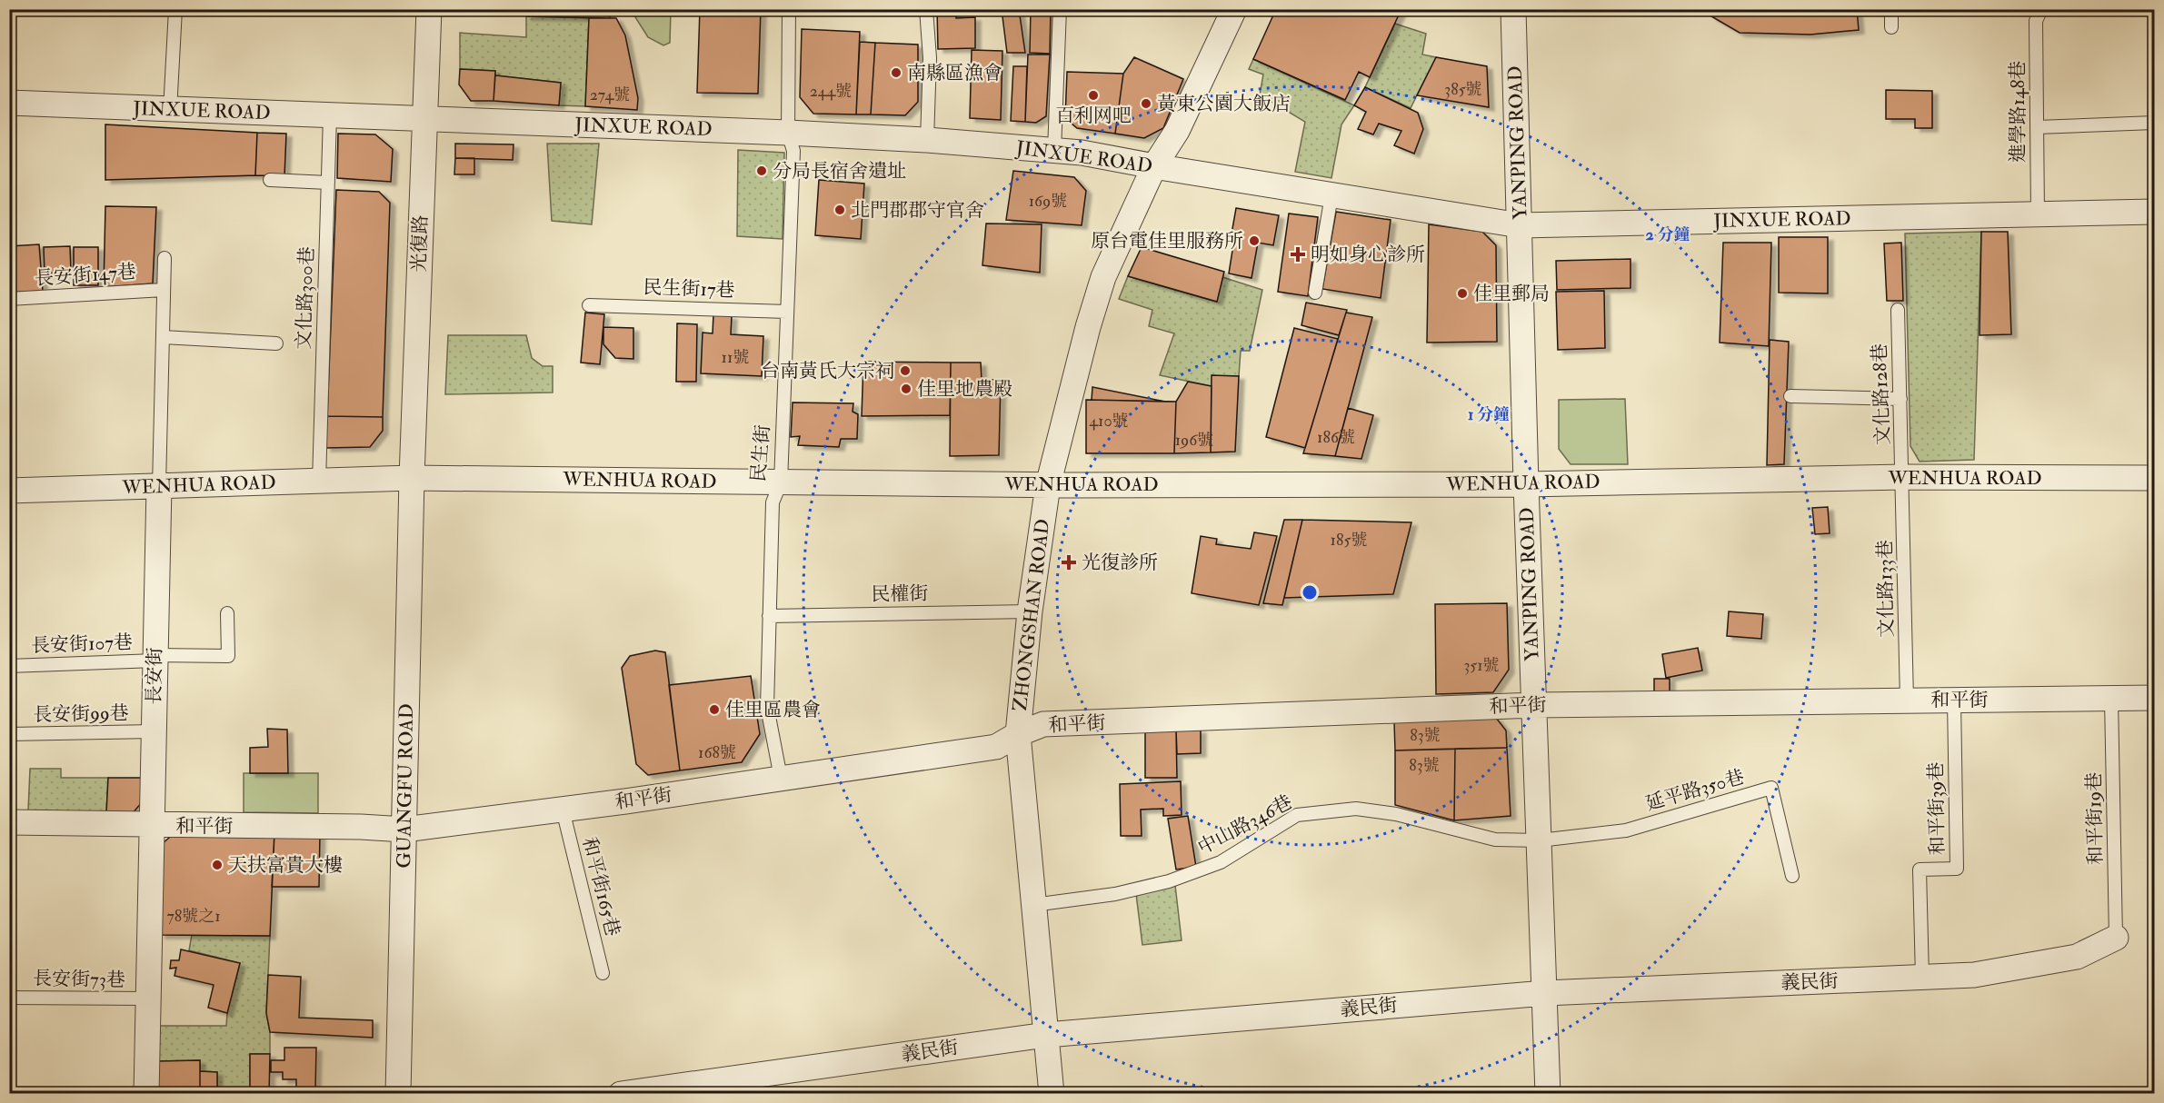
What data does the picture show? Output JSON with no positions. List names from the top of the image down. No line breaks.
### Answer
{"streets":{"street":["JINXUE ROAD","YANPING ROAD","光復路","WENHUA ROAD","ZHONGSHAN ROAD","長安街","和平街","GUANGFU ROAD","義民街"],"lane":["進學路148巷","長安街147巷","民生街17巷","文化路300巷","文化路128巷","民生街","文化路133巷","民權街","長安街107巷","長安街99巷","延平路350巷","和平街39巷","和平街19巷","中山路346巷","和平街165巷","長安街73巷"]},"crossings":[["JINXUE ROAD","進學路148巷"],["JINXUE ROAD","YANPING ROAD"],["JINXUE ROAD","光復路"],["JINXUE ROAD","文化路300巷"],["JINXUE ROAD","民生街"],["JINXUE ROAD","ZHONGSHAN ROAD"],["YANPING ROAD","WENHUA ROAD"],["YANPING ROAD","和平街"],["YANPING ROAD","延平路350巷"],["YANPING ROAD","中山路346巷"],["YANPING ROAD","義民街"],["光復路","WENHUA ROAD"],["光復路","GUANGFU ROAD"],["長安街147巷","長安街"],["民生街17巷","民生街"],["文化路300巷","WENHUA ROAD"],["文化路128巷","WENHUA ROAD"],["文化路128巷","文化路133巷"],["民生街","WENHUA ROAD"],["民生街","民權街"],["民生街","和平街"],["WENHUA ROAD","文化路133巷"],["WENHUA ROAD","ZHONGSHAN ROAD"],["WENHUA ROAD","長安街"],["WENHUA ROAD","GUANGFU ROAD"],["文化路133巷","和平街"],["民權街","ZHONGSHAN ROAD"],["ZHONGSHAN ROAD","和平街"],["ZHONGSHAN ROAD","中山路346巷"],["ZHONGSHAN ROAD","義民街"],["長安街107巷","長安街"],["長安街","和平街"],["長安街","長安街99巷"],["長安街","長安街73巷"],["和平街","GUANGFU ROAD"],["和平街","和平街39巷"],["和平街","和平街19巷"],["和平街","和平街165巷"],["延平路350巷","中山路346巷"],["和平街39巷","義民街"],["和平街19巷","義民街"]],"places":{"other":["南縣區漁會","百利网吧","黃東公園大飯店","分局長宿舍遺址","北門郡郡守官舍","原台電佳里服務所","佳里郵局","台南黃氏大宗祠","佳里地農殿","佳里區農會","天扶富貴大樓"],"health":["明如身心診所","光復診所"]},"house_numbers":["385號","244號","274號","169號","11號","410號","186號","196號","185號","351號","83號","168號","83號","78號之1"],"rings":["2 分鐘","1 分鐘"]}
